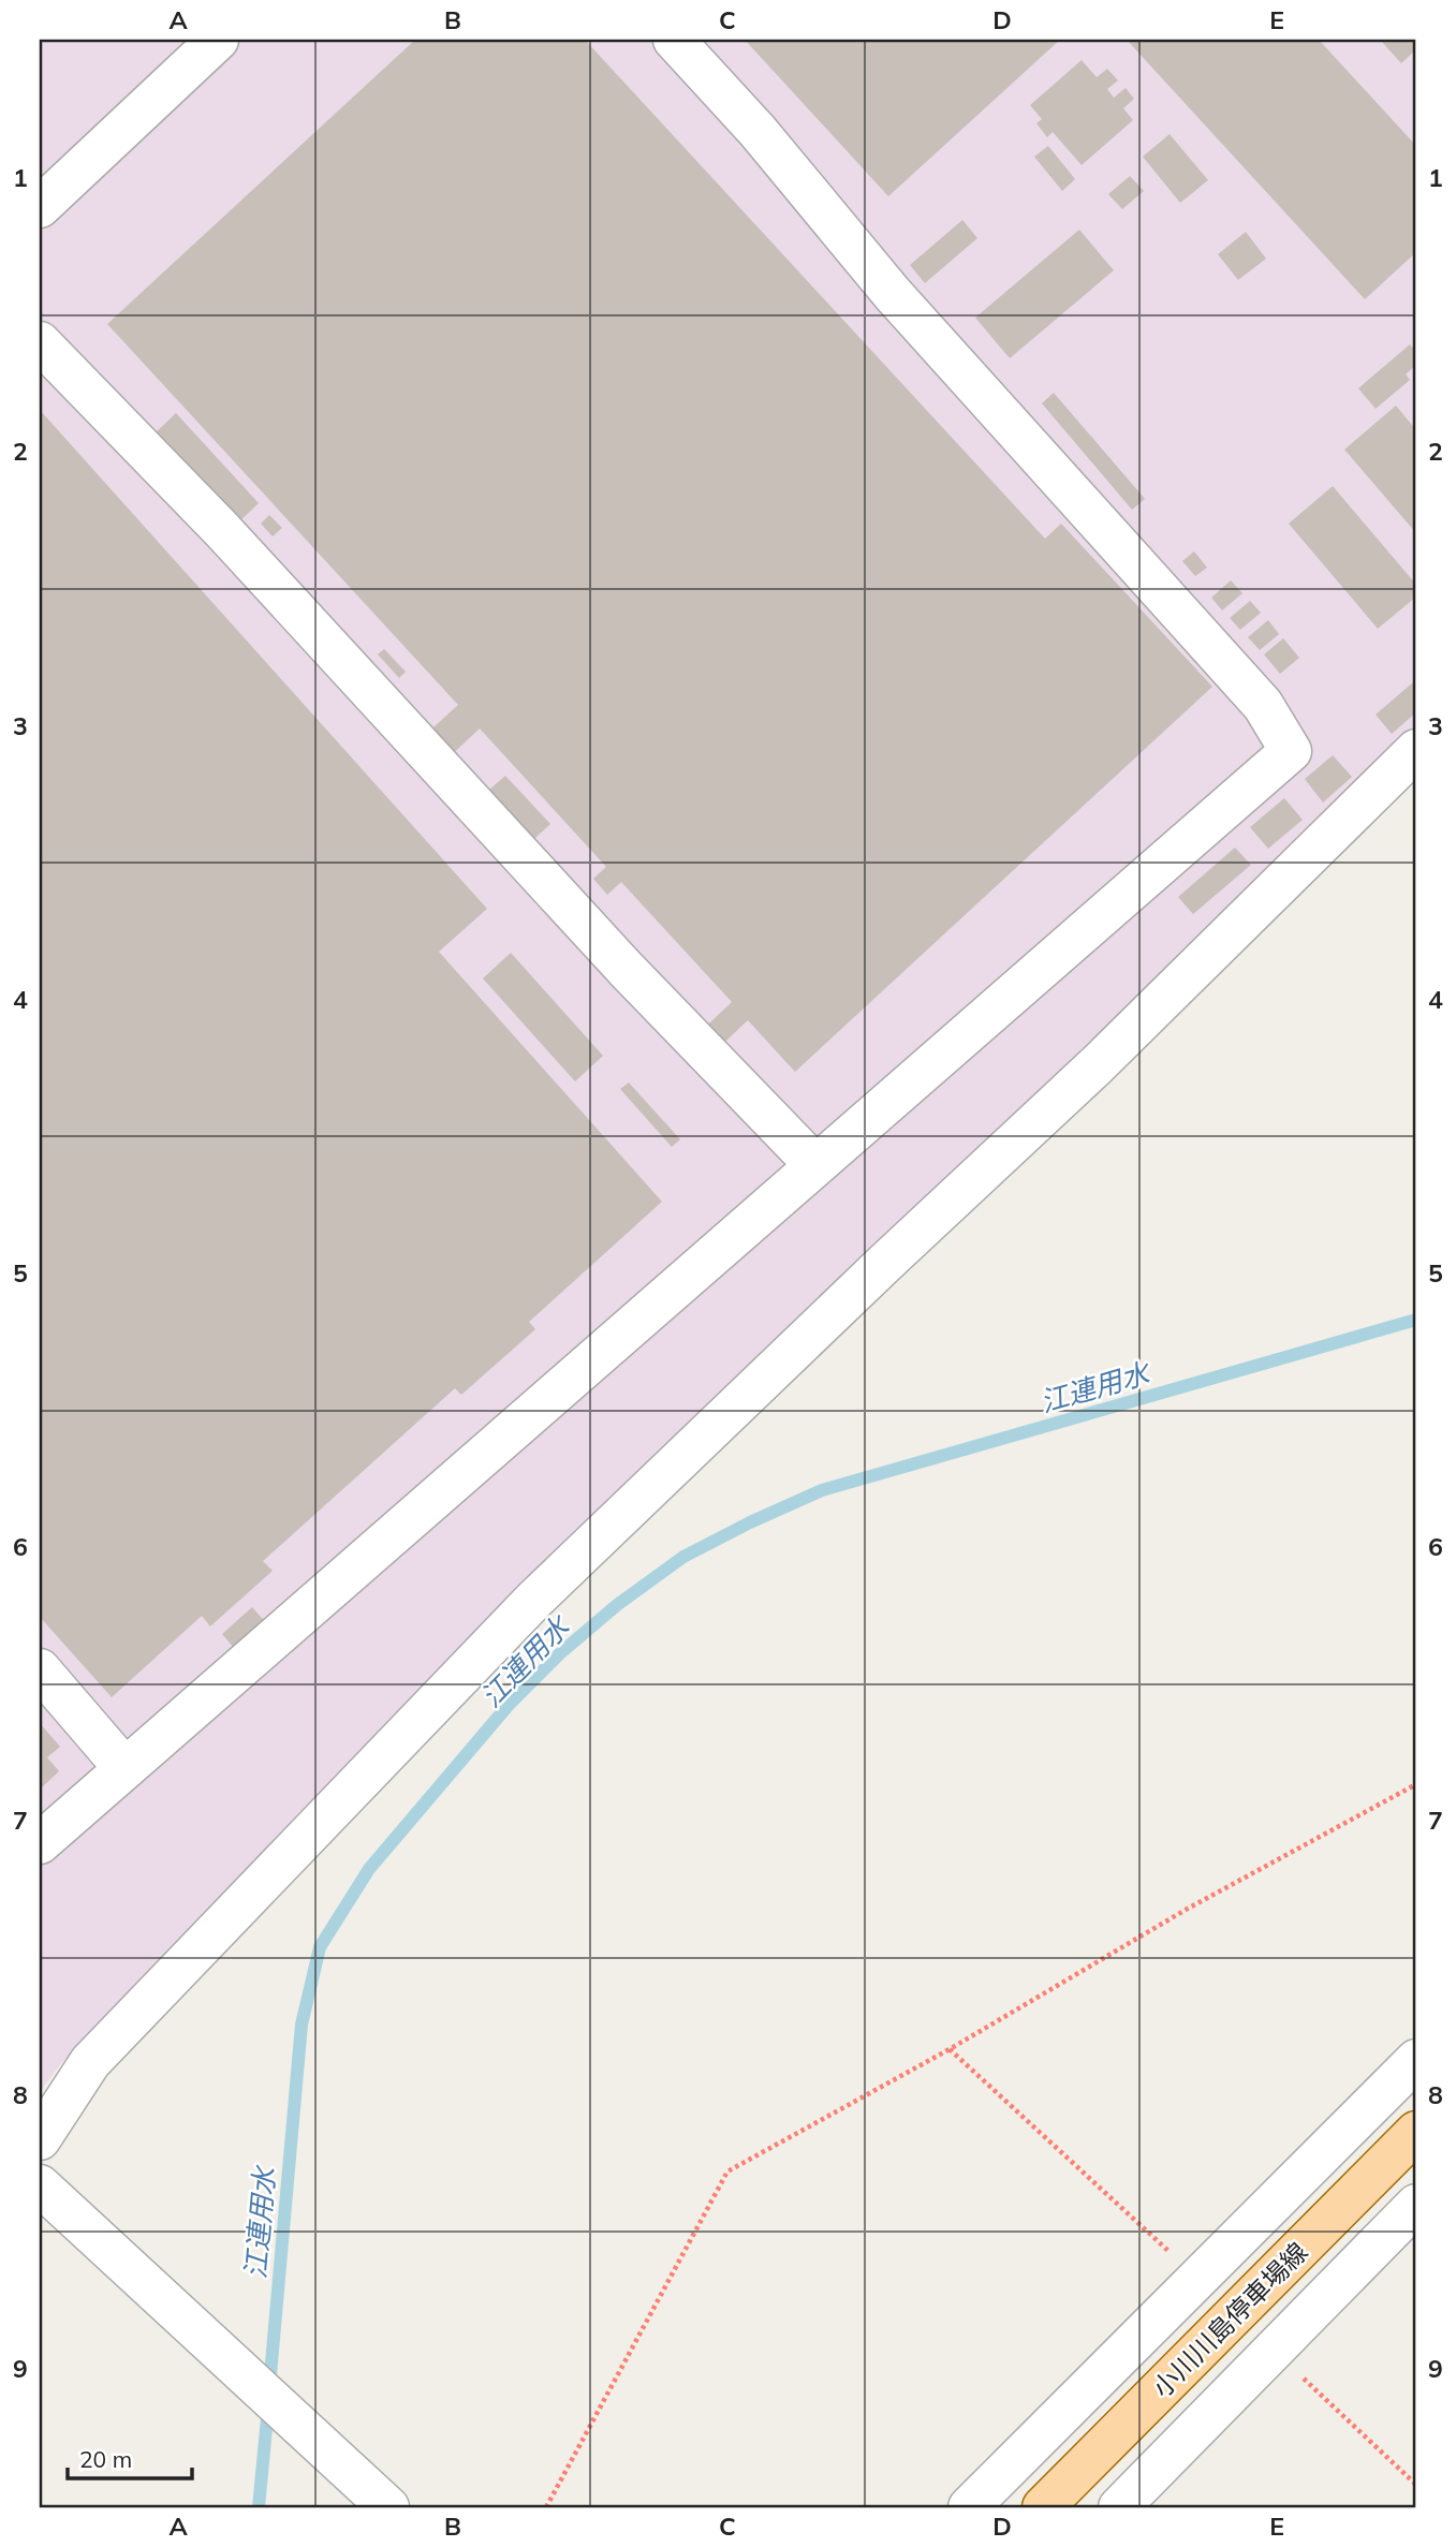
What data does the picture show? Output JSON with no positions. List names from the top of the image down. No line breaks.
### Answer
{"streets":{"main road":["小川川島停車場線"]},"water":["江連用水"],"scale_bar":"20 m","grid":{"columns":["A","B","C","D","E"],"rows":["1","2","3","4","5","6","7","8","9"]}}
